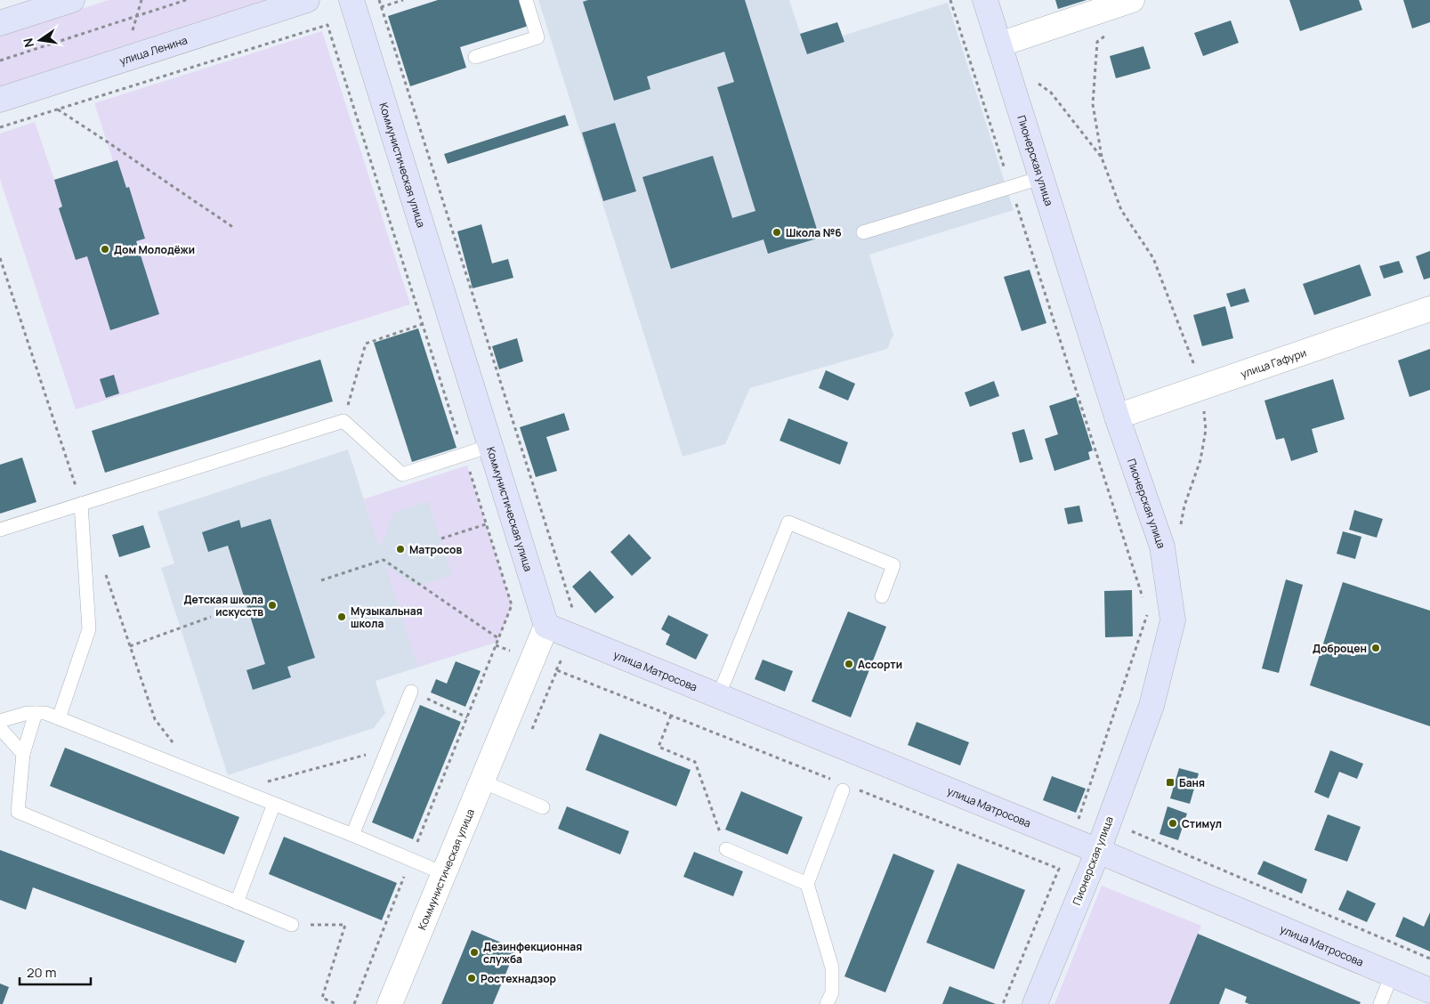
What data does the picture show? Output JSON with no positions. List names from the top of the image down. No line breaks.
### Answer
{"streets":{"street":["улица Ленина","Пионерская улица","Коммунистическая улица","улица Гафури","улица Матросова"]},"crossings":[["Пионерская улица","улица Гафури"],["Пионерская улица","улица Матросова"],["Коммунистическая улица","улица Матросова"]],"places":{"other":["Школа №6","Дом Молодёжи","Матросов","Детская школа искусств","Музыкальная школа","Доброцен","Ассорти","Стимул","Дезинфекционная служба","Ростехнадзор"],"transit":["Баня"]},"scale_bar":"20 m","north":"left"}
